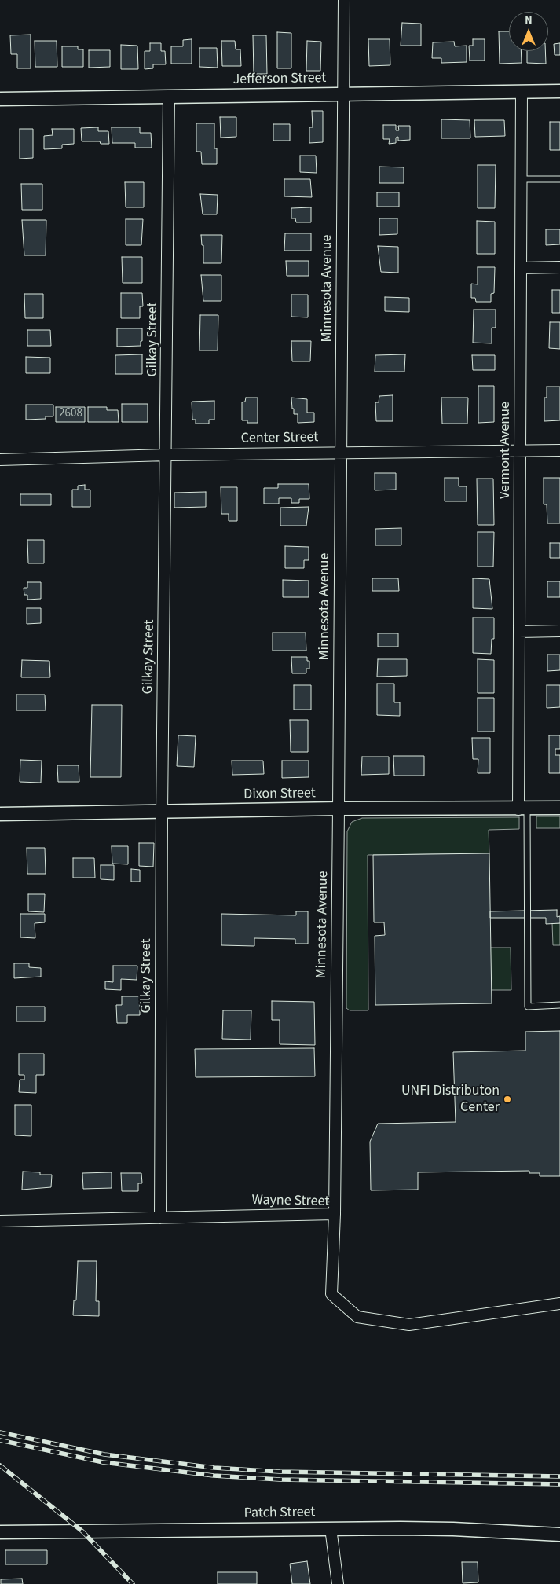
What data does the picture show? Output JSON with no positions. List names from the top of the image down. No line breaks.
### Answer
{"streets":{"street":["Jefferson Street","Minnesota Avenue","Gilkay Street","Center Street","Vermont Avenue","Dixon Street","Wayne Street","Patch Street"]},"crossings":[["Jefferson Street","Minnesota Avenue"],["Jefferson Street","Gilkay Street"],["Jefferson Street","Vermont Avenue"],["Minnesota Avenue","Center Street"],["Minnesota Avenue","Dixon Street"],["Minnesota Avenue","Wayne Street"],["Gilkay Street","Center Street"],["Gilkay Street","Dixon Street"],["Gilkay Street","Wayne Street"],["Center Street","Vermont Avenue"],["Vermont Avenue","Dixon Street"]],"places":["UNFI Distributon Center"],"house_numbers":["2608"],"north":"top"}
